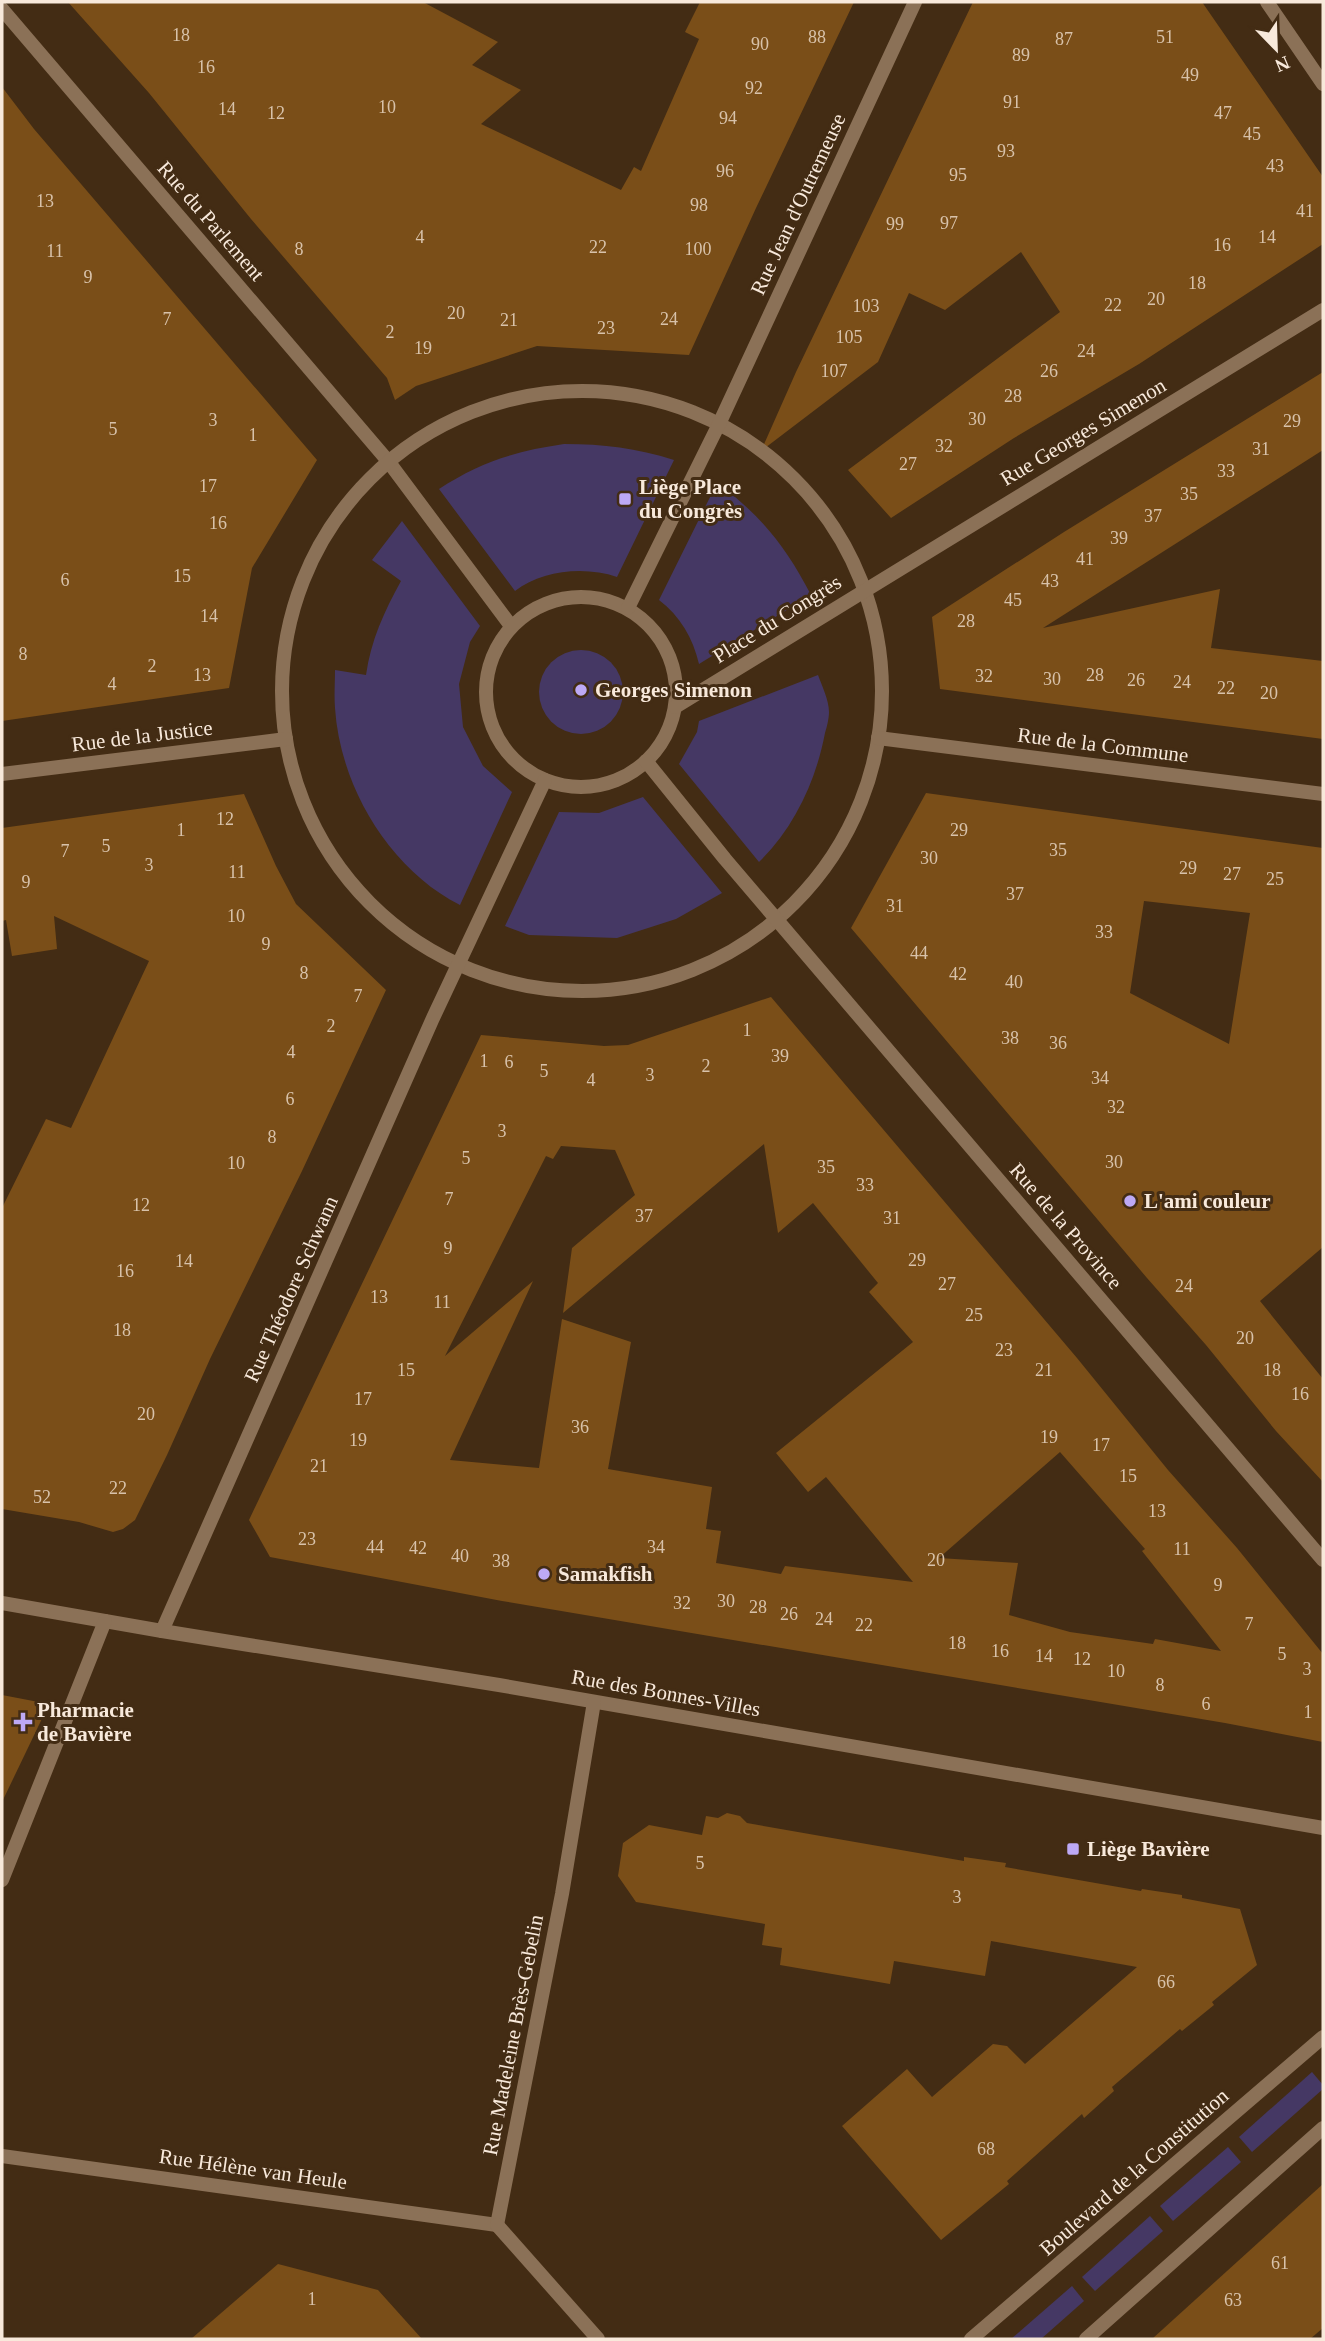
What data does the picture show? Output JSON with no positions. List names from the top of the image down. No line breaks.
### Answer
{"streets":{"street":["Rue Jean d'Outremeuse","Rue du Parlement","Rue Georges Simenon","Place du Congrès","Rue de la Justice","Rue de la Commune","Rue de la Province","Rue Théodore Schwann","Rue des Bonnes-Villes","Rue Madeleine Brès-Gebelin","Rue Hélène van Heule","Boulevard de la Constitution"]},"crossings":[["Rue Jean d'Outremeuse","Place du Congrès"],["Rue du Parlement","Place du Congrès"],["Rue Georges Simenon","Place du Congrès"],["Place du Congrès","Rue de la Justice"],["Place du Congrès","Rue de la Commune"],["Place du Congrès","Rue de la Province"],["Place du Congrès","Rue Théodore Schwann"],["Rue Théodore Schwann","Rue des Bonnes-Villes"],["Rue des Bonnes-Villes","Rue Madeleine Brès-Gebelin"],["Rue Madeleine Brès-Gebelin","Rue Hélène van Heule"]],"places":{"transit":["Liège Place du Congrès","Liège Bavière"],"other":["Georges Simenon","L'ami couleur","Samakfish"],"health":["Pharmacie de Bavière"]},"house_numbers":["18","88","51","87","90","89","16","49","92","91","10","14","12","47","94","45","93","43","96","95","13","98","41","97","99","4","14","16","22","8","100","11","9","18","20","22","103","20","7","24","21","23","2","105","19","24","107","26","28","30","3","29","5","1","32","31","27","33","17","35","37","16","39","41","15","6","43","45","14","28","8","2","13","28","32","30","26","24","4","22","20","12","1","29","5","35","7","30","3","29","11","27","25","9","37","31","10","33","9","44","8","42","40","7","2","1","38","36","4","39","1","6","2","5","3","34","4","6","32","3","8","5","30","10","35","33","7","12","37","31","9","29","14","16","27","24","13","11","25","18","20","23","15","21","18","16","17","20","36","19","19","17","21","15","22","52","13","23","44","34","42","11","40","20","38","9","30","32","28","26","24","7","22","18","16","5","14","12","3","10","8","6","1","5","3","66","68","61","1","63"],"north":"bottom right"}
